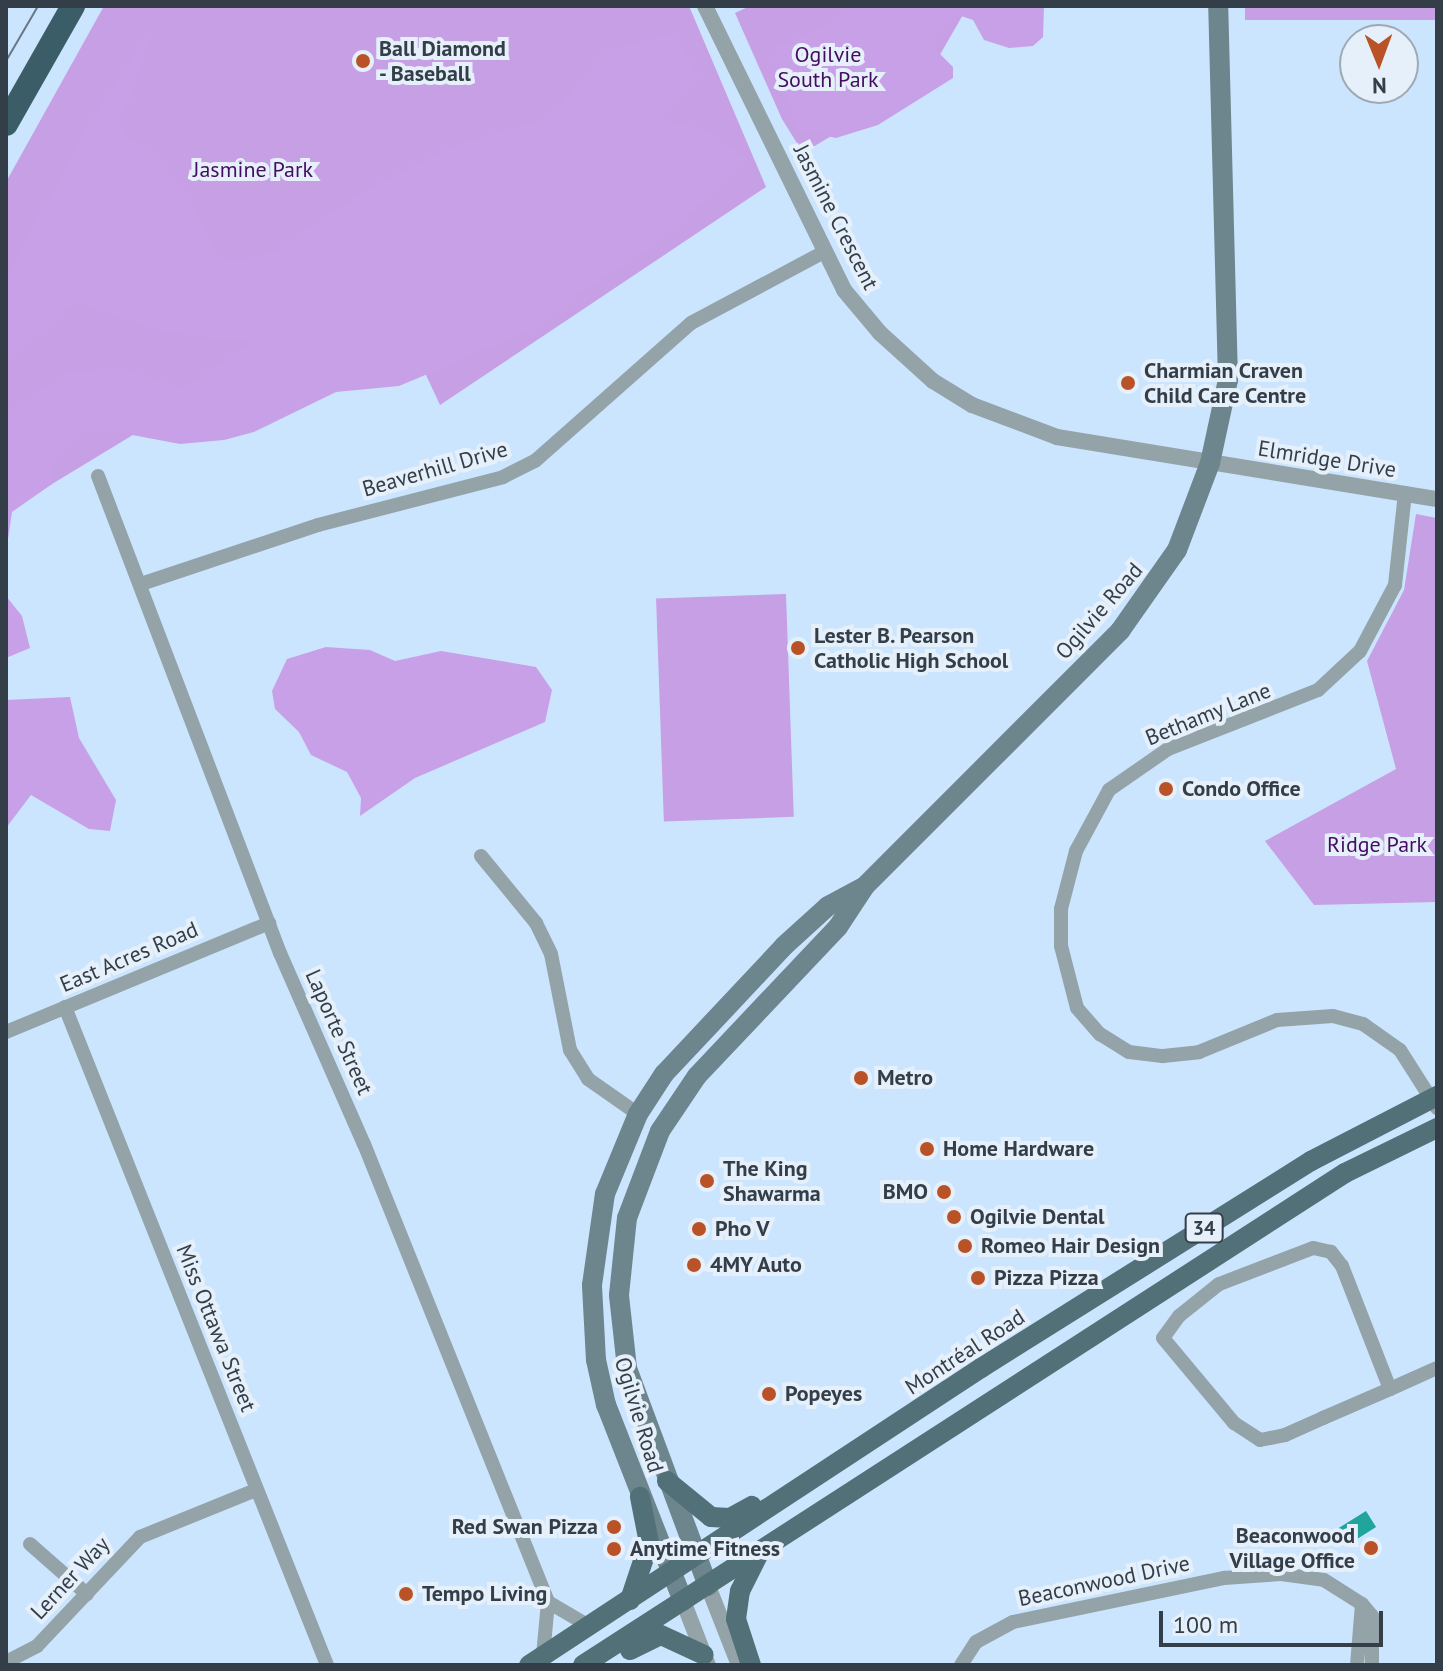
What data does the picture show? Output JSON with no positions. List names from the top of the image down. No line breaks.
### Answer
{"streets":{"main road":["Ogilvie Road","34","Montréal Road"],"street":["Jasmine Crescent","Elmridge Drive","Beaverhill Drive","Bethamy Lane","East Acres Road","Laporte Street","Miss Ottawa Street","Lerner Way","Beaconwood Drive"]},"crossings":[["Jasmine Crescent","Elmridge Drive"],["Jasmine Crescent","Beaverhill Drive"],["Jasmine Crescent","Ogilvie Road"],["Elmridge Drive","Ogilvie Road"],["Elmridge Drive","Bethamy Lane"],["Beaverhill Drive","Laporte Street"],["Ogilvie Road","34"],["Ogilvie Road","Montréal Road"],["Bethamy Lane","Montréal Road"],["East Acres Road","Laporte Street"],["East Acres Road","Miss Ottawa Street"],["Laporte Street","Montréal Road"],["Miss Ottawa Street","Lerner Way"]],"parks":["Ogilvie South Park","Jasmine Park","Ridge Park"],"places":["Ball Diamond - Baseball","Charmian Craven Child Care Centre","Lester B. Pearson Catholic High School","Condo Office","Metro","Home Hardware","The King Shawarma","BMO","Ogilvie Dental","Pho V","Romeo Hair Design","4MY Auto","Pizza Pizza","Popeyes","Red Swan Pizza","Beaconwood Village Office","Anytime Fitness","Tempo Living"],"scale_bar":"100 m","north":"bottom"}
